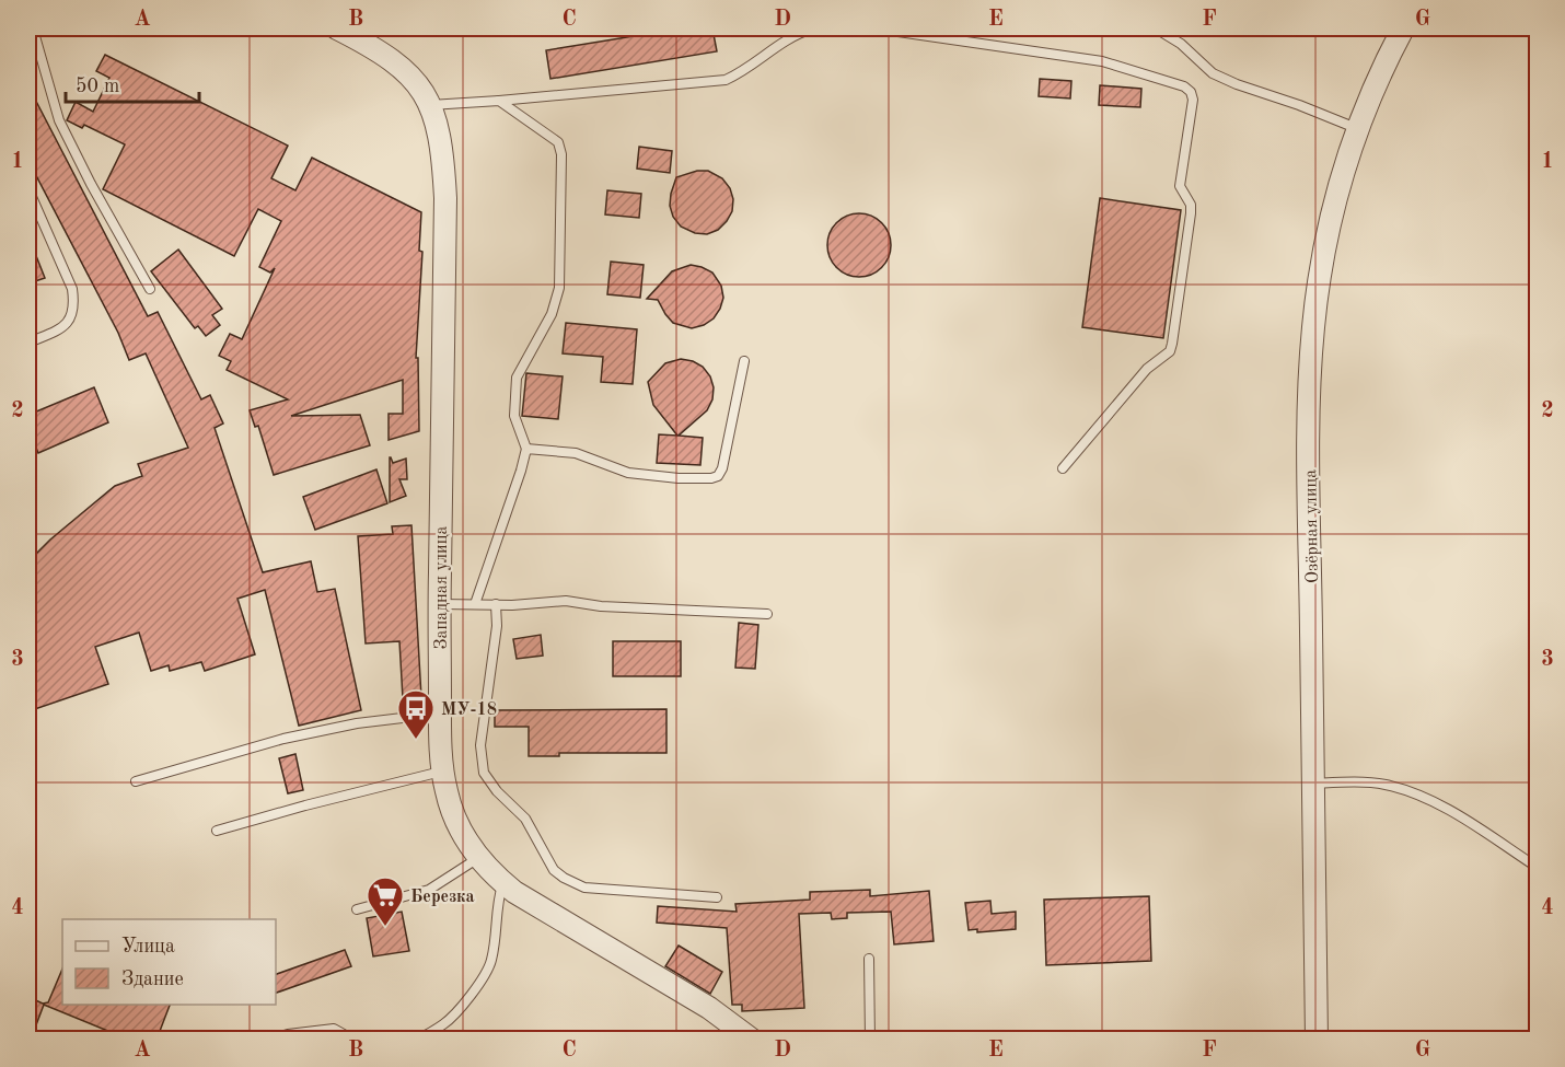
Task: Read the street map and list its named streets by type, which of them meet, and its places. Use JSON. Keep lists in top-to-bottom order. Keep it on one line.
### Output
{"streets":{"street":["Озёрная улица","Западная улица"]},"places":{"bus stop":["МУ-18"],"supermarket":["Березка"]},"legend":["Улица","Здание"],"scale_bar":"50 m","grid":{"columns":["A","B","C","D","E","F","G"],"rows":["1","2","3","4"]}}
